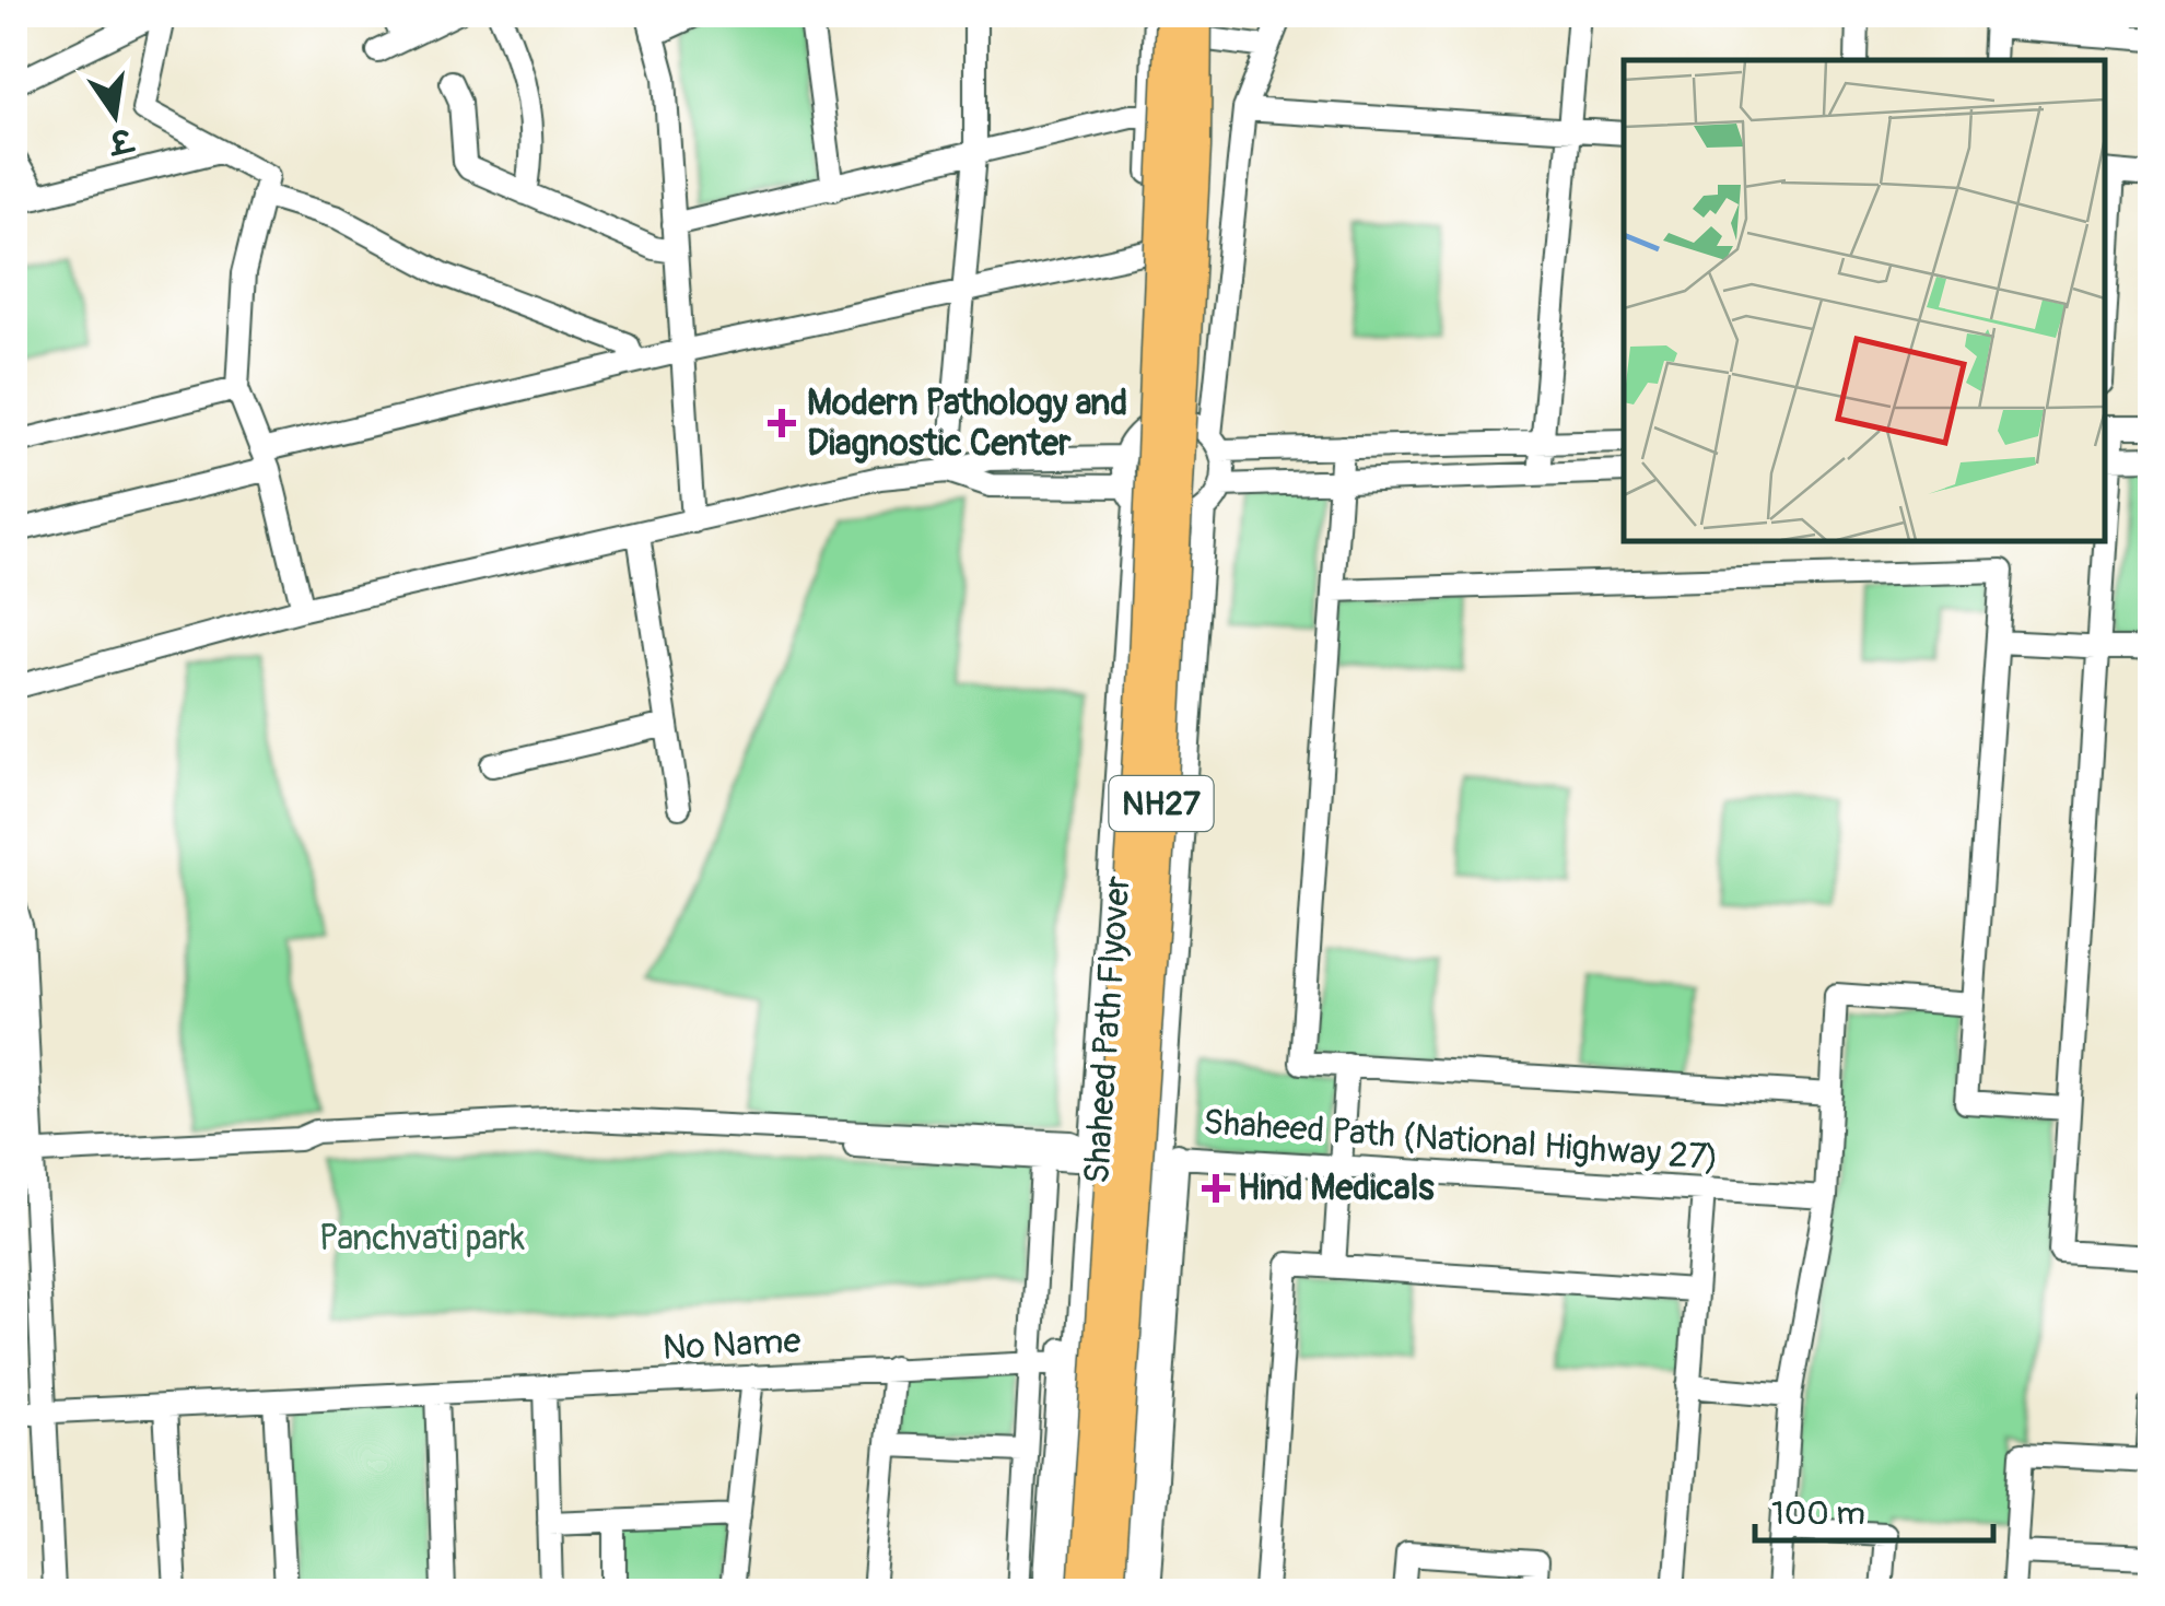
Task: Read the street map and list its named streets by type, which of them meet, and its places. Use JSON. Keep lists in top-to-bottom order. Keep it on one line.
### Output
{"streets":{"highway":["NH27","Shaheed Path Flyover"],"street":["Shaheed Path (National Highway 27)","No Name"]},"parks":["Panchvati park"],"places":{"health":["Modern Pathology and Diagnostic Center","Hind Medicals"]},"scale_bar":"100 m","north":"bottom"}
